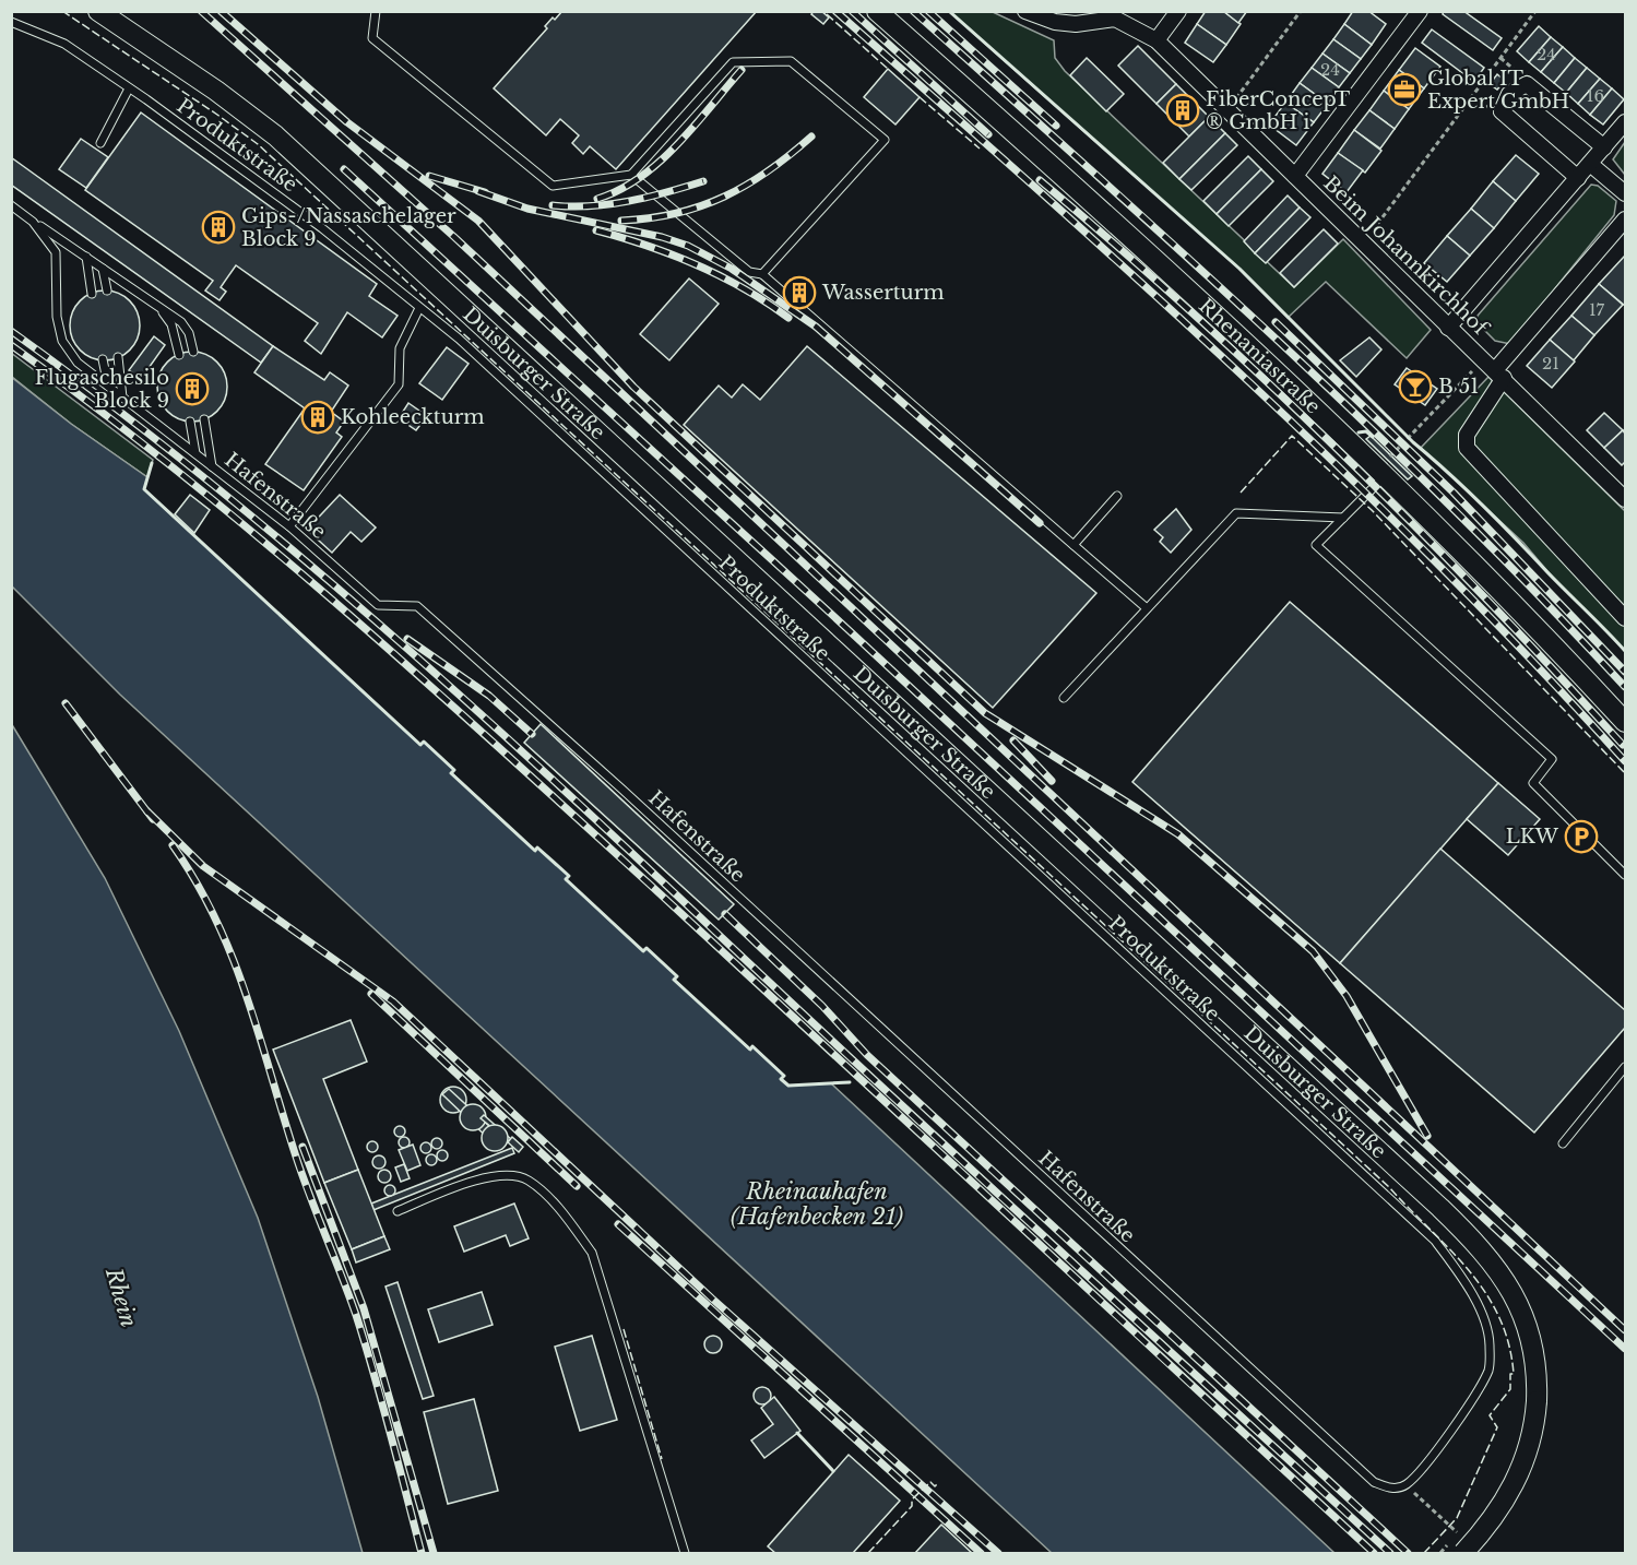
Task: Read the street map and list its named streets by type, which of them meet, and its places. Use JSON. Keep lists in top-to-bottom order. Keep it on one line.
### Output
{"streets":{"street":["Beim Johannkirchhof","Rhenaniastraße","Duisburger Straße"],"lane":["Produktstraße","Hafenstraße"]},"crossings":[["Produktstraße","Hafenstraße"]],"water":["Rheinauhafen (Hafenbecken 21)","Rhein"],"places":{"office":["Global IT Expert GmbH"],"building":["FiberConcepT ® GmbH i","Gips-/Nassaschelager Block 9","Wasserturm","Flugaschesilo Block 9","Kohleeckturm"],"bar":["B 51"],"parking":["LKW"]},"house_numbers":["24","24","16","17","21"]}
